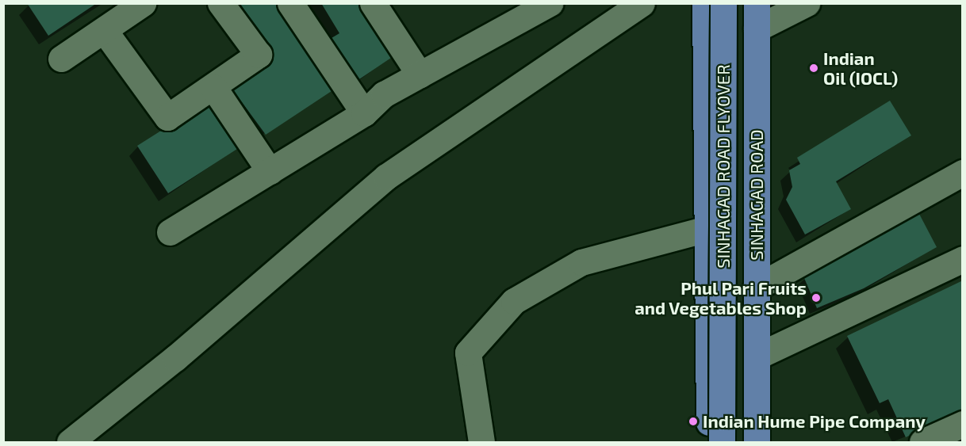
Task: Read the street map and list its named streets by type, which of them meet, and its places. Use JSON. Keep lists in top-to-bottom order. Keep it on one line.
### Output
{"streets":{"main road":["SINHAGAD ROAD FLYOVER","SINHAGAD ROAD"]},"places":["Indian Oil (IOCL)","Phul Pari Fruits and Vegetables Shop","Indian Hume Pipe Company"]}
